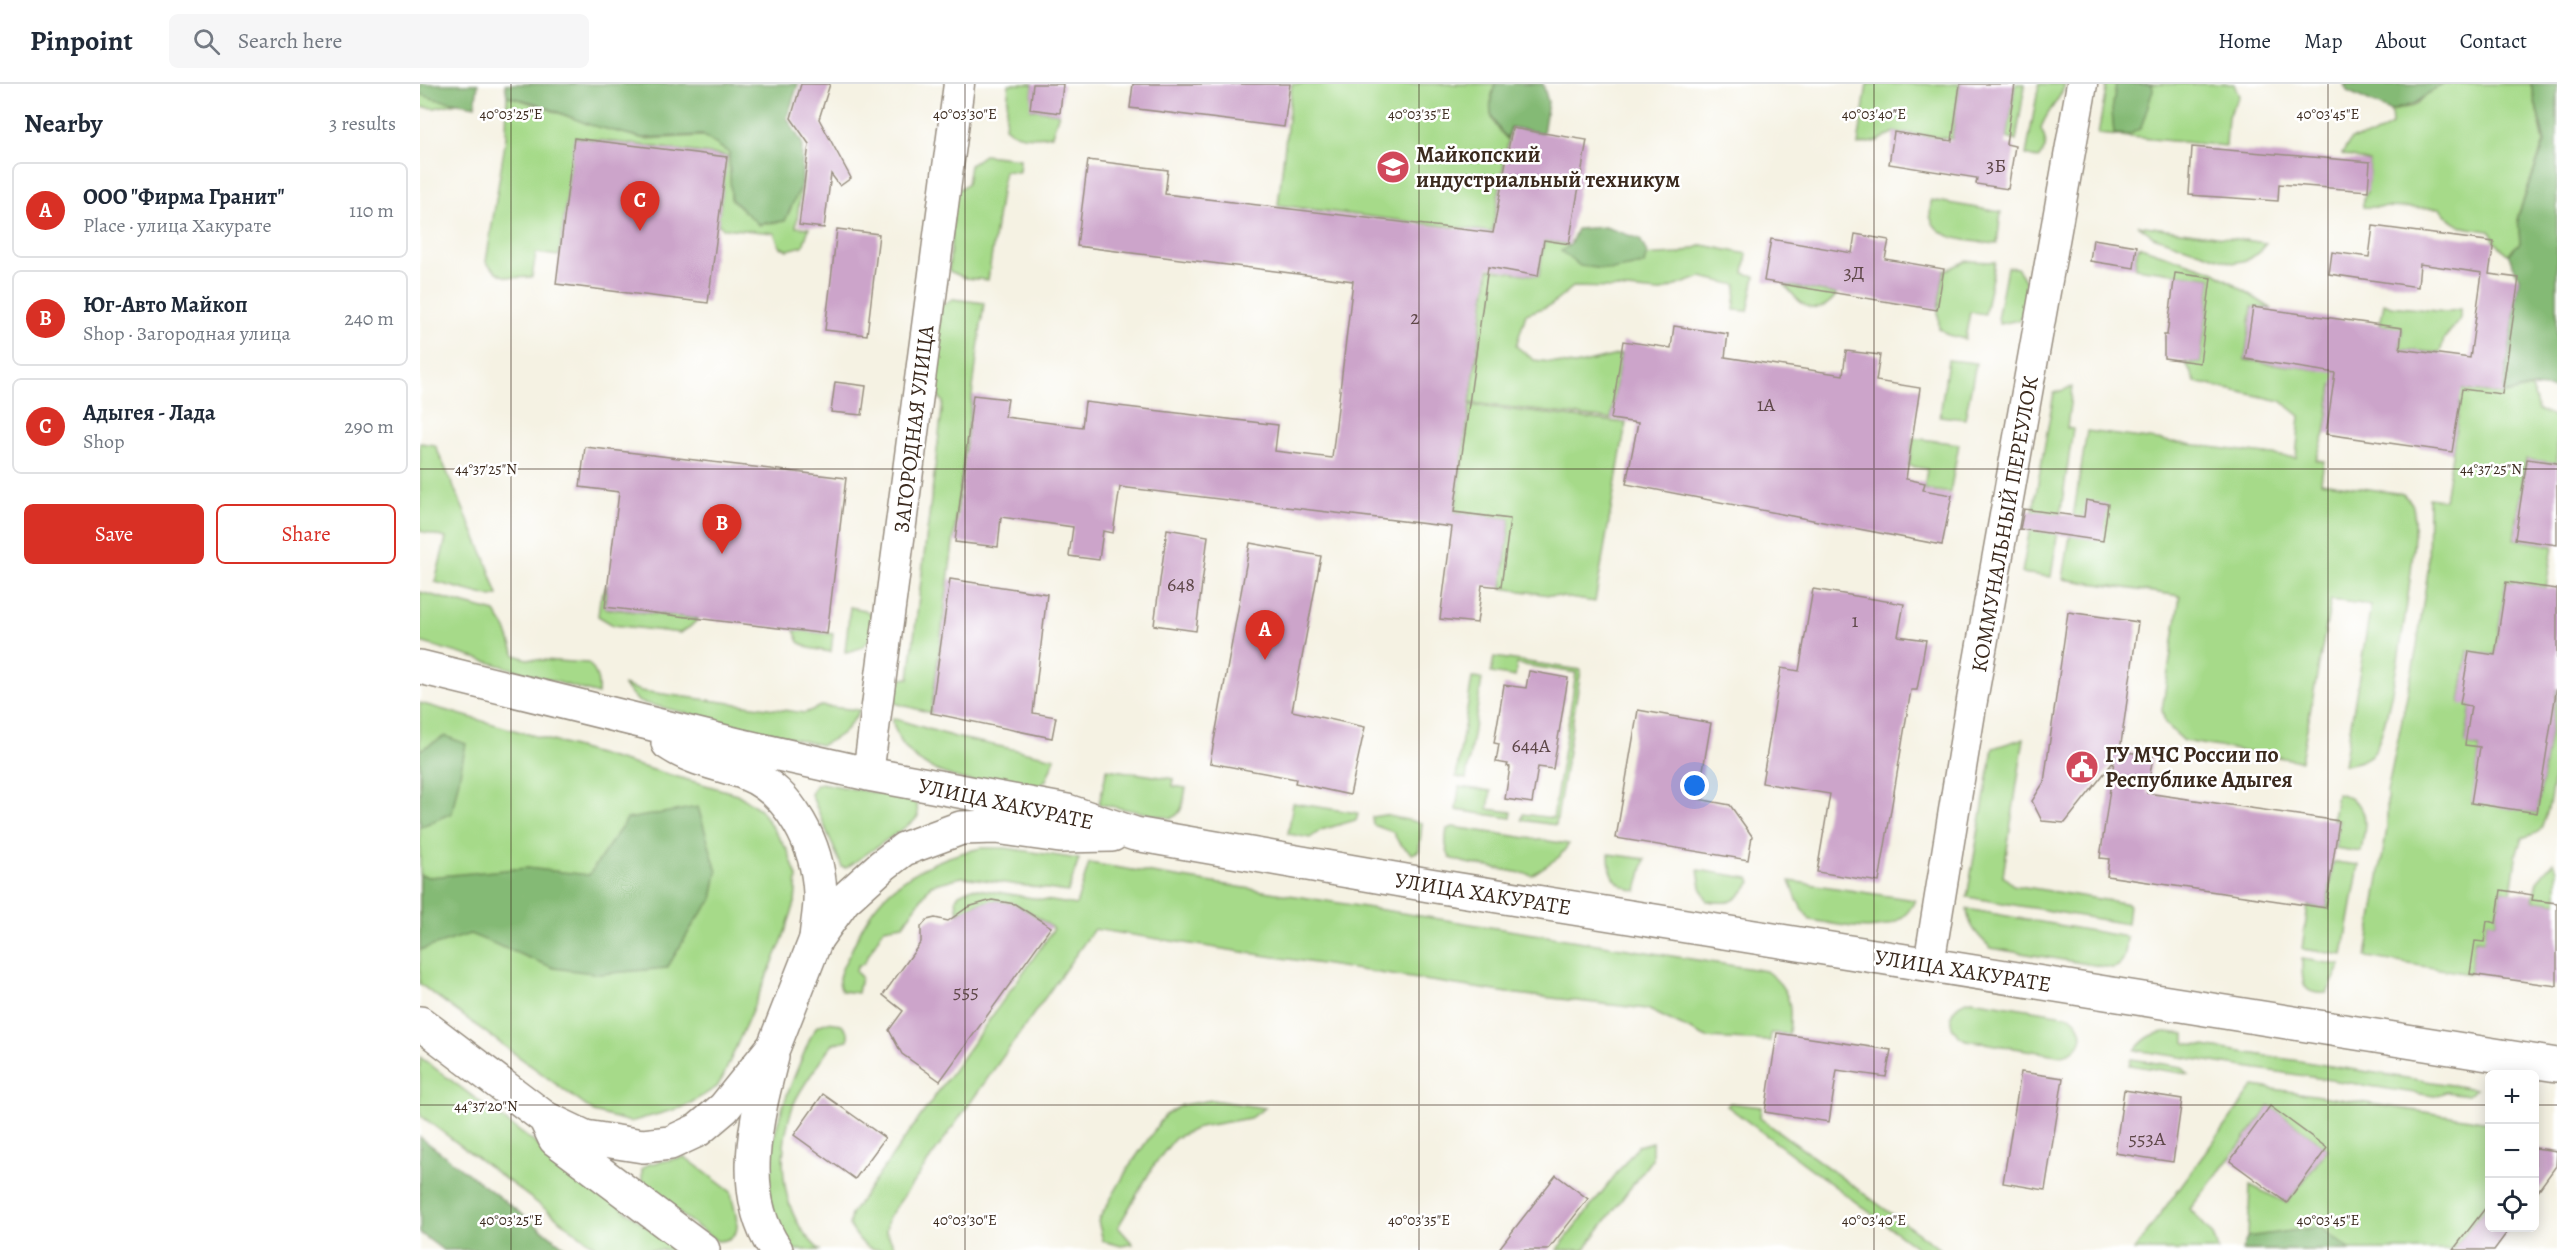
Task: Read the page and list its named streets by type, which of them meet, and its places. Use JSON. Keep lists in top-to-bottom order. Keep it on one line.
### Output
{"streets":{"main road":["УЛИЦА ХАКУРАТЕ"],"street":["ЗАГОРОДНАЯ УЛИЦА","КОММУНАЛЬНЫЙ ПЕРЕУЛОК"]},"crossings":[["ЗАГОРОДНАЯ УЛИЦА","УЛИЦА ХАКУРАТЕ"],["КОММУНАЛЬНЫЙ ПЕРЕУЛОК","УЛИЦА ХАКУРАТЕ"]],"places":{"school or university":["Майкопский индустриальный техникум"],"public building":["ГУ МЧС России по Республике Адыгея"]},"house_numbers":["3Б","3Д","2","1А","648","1","644А","555","553А"],"page":{"header":"Pinpoint","search":"Search here","nav":["Home","Map","About","Contact"],"heading":["Nearby","3 results"],"list":[{"mark":"A","name":"ООО \"Фирма Гранит\"","note":"Place · улица Хакурате","value":"110 m"},{"mark":"B","name":"Юг-Авто Майкоп","note":"Shop · Загородная улица","value":"240 m"},{"mark":"C","name":"Адыгея - Лада","note":"Shop","value":"290 m"}],"pins":["C","B","A"],"buttons":["Save","Share"],"map_buttons":["+","−"]},"coordinates":["40°03'25\"E","40°03'30\"E","40°03'35\"E","40°03'40\"E","40°03'45\"E","44°37'25\"N","44°37'20\"N"]}
